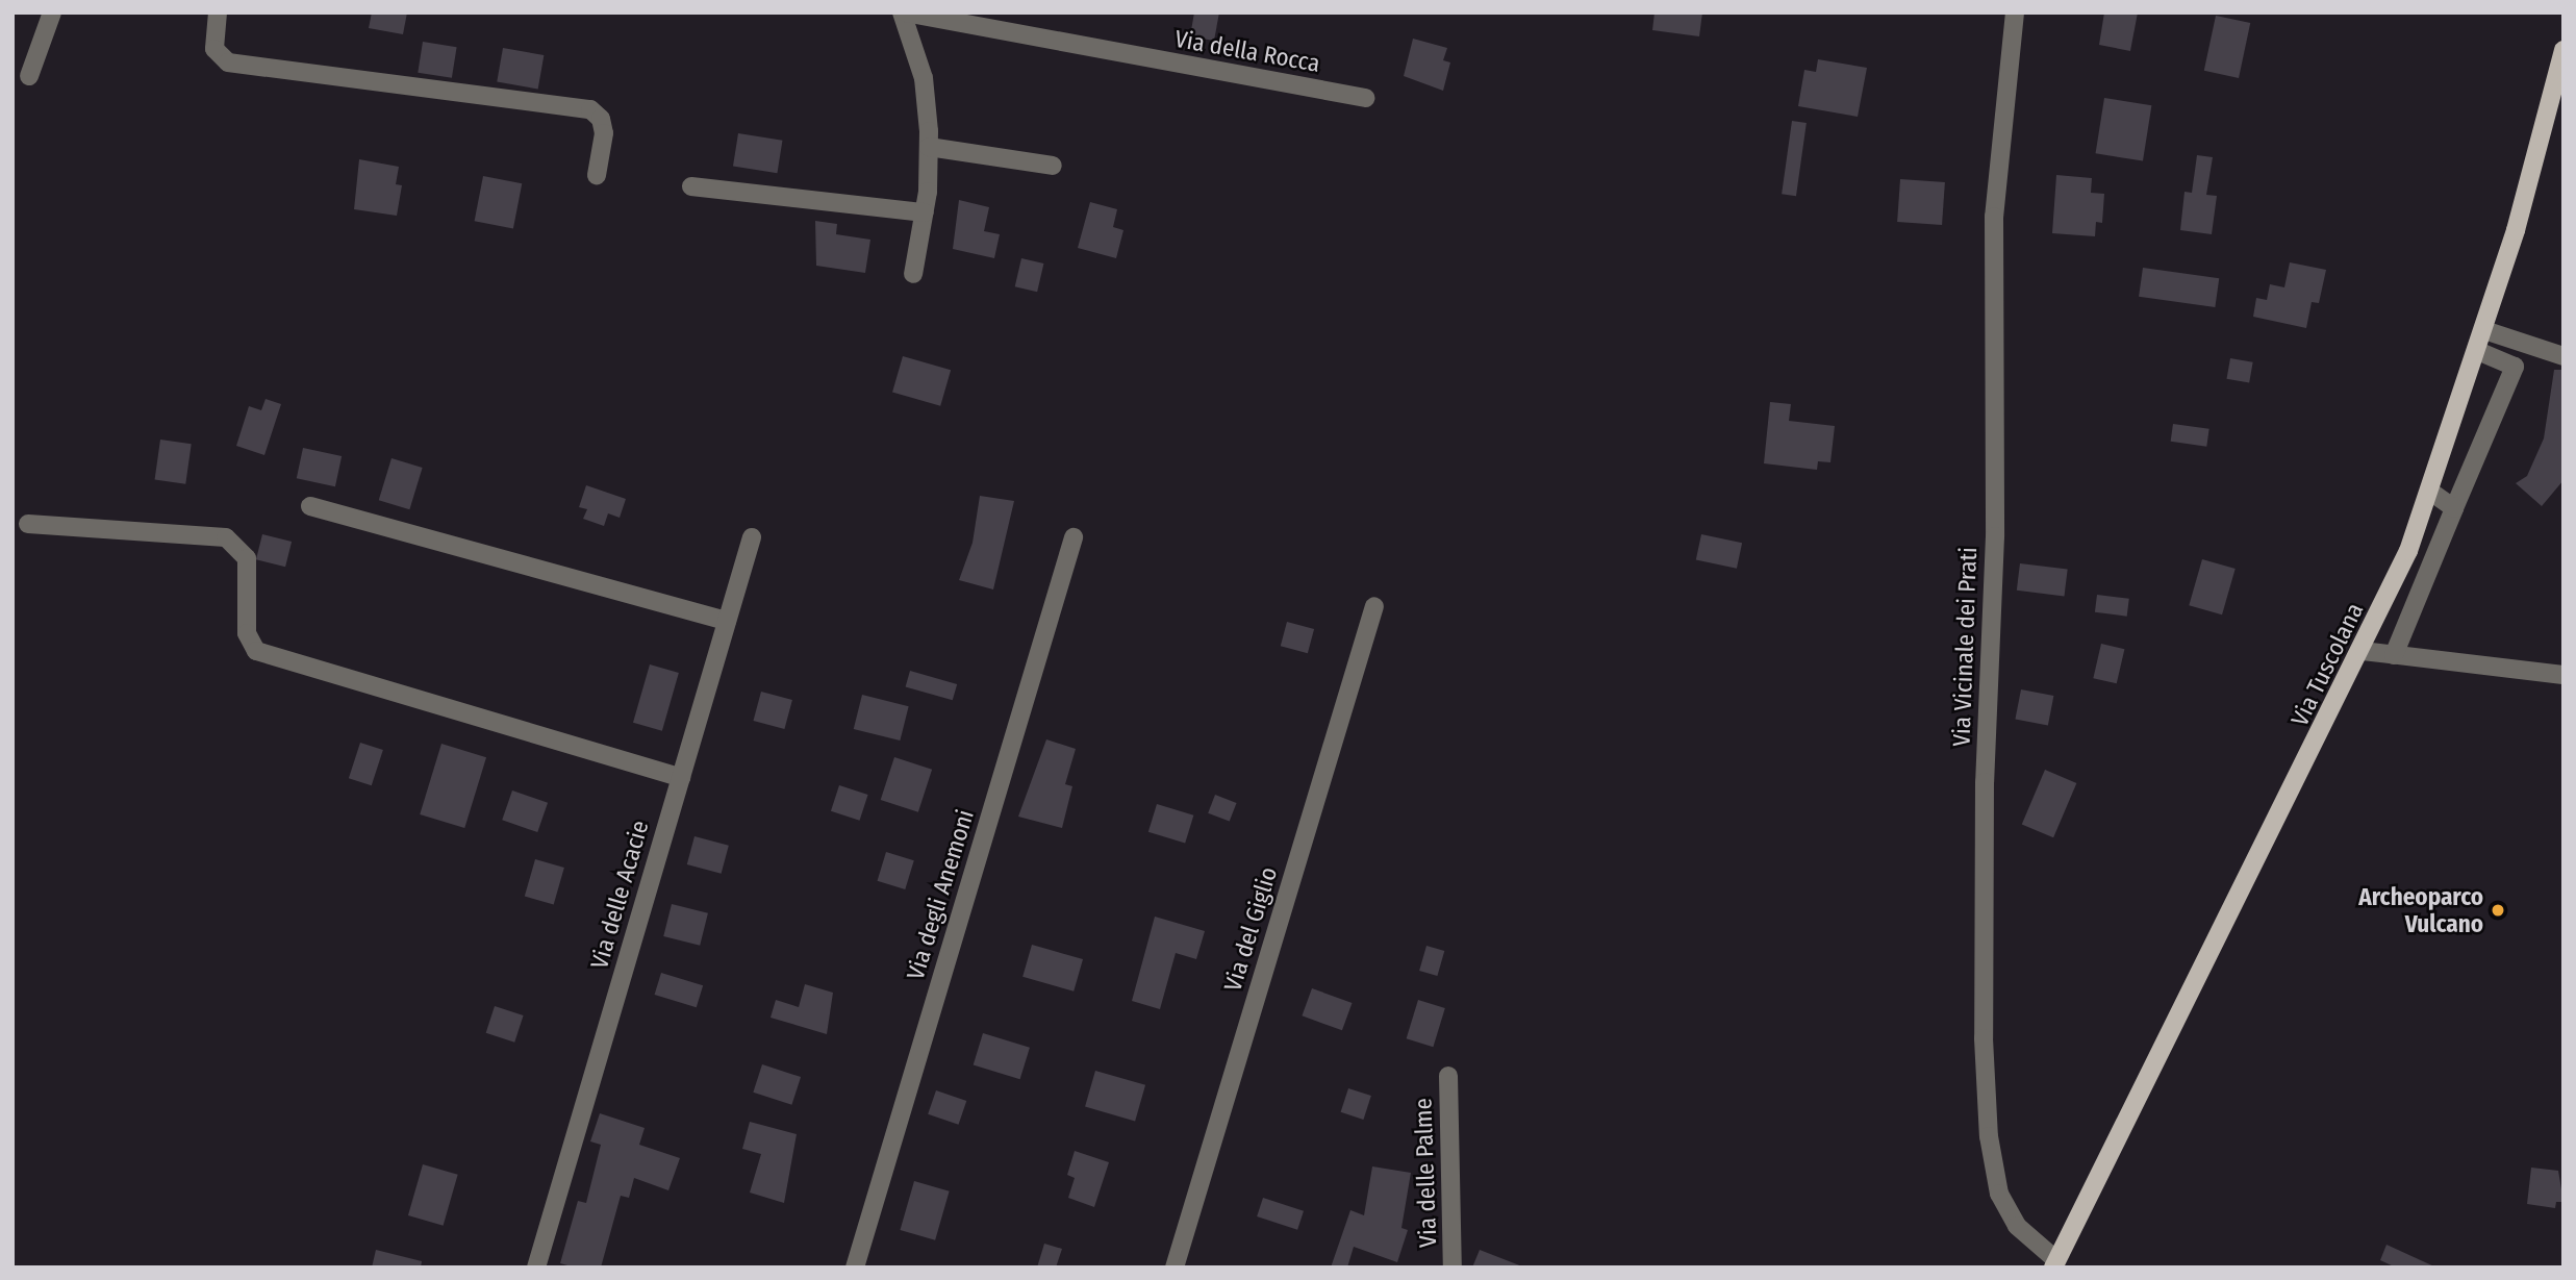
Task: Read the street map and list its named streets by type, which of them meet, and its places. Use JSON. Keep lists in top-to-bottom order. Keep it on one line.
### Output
{"streets":{"main road":["Via Tuscolana"],"street":["Via della Rocca","Via Vicinale dei Prati","Via delle Acacie","Via degli Anemoni","Via del Giglio","Via delle Palme"]},"crossings":[["Via Vicinale dei Prati","Via Tuscolana"]],"places":["Archeoparco Vulcano"]}
